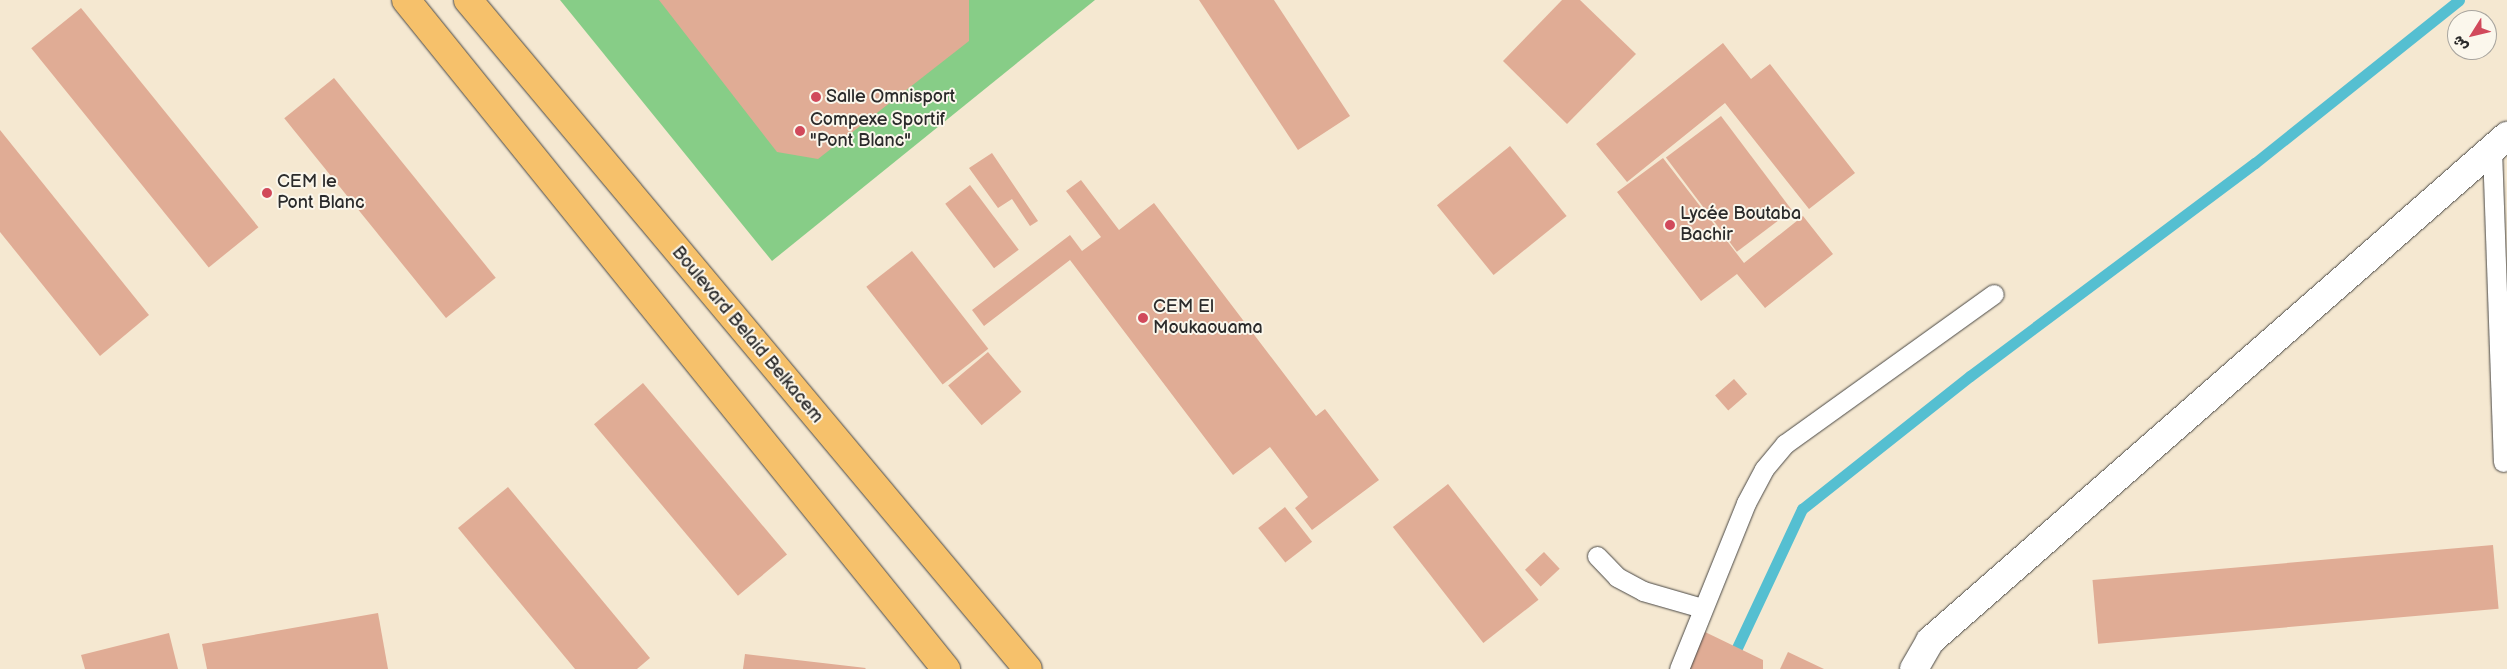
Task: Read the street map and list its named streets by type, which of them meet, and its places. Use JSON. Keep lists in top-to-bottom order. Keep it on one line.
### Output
{"streets":{"main road":["Boulevard Belaid Belkacem"]},"places":["Salle Omnisport","Compexe Sportif \"Pont Blanc\"","CEM le Pont Blanc","Lycée Boutaba Bachir","CEM El Moukaouama"],"north":"bottom left"}
